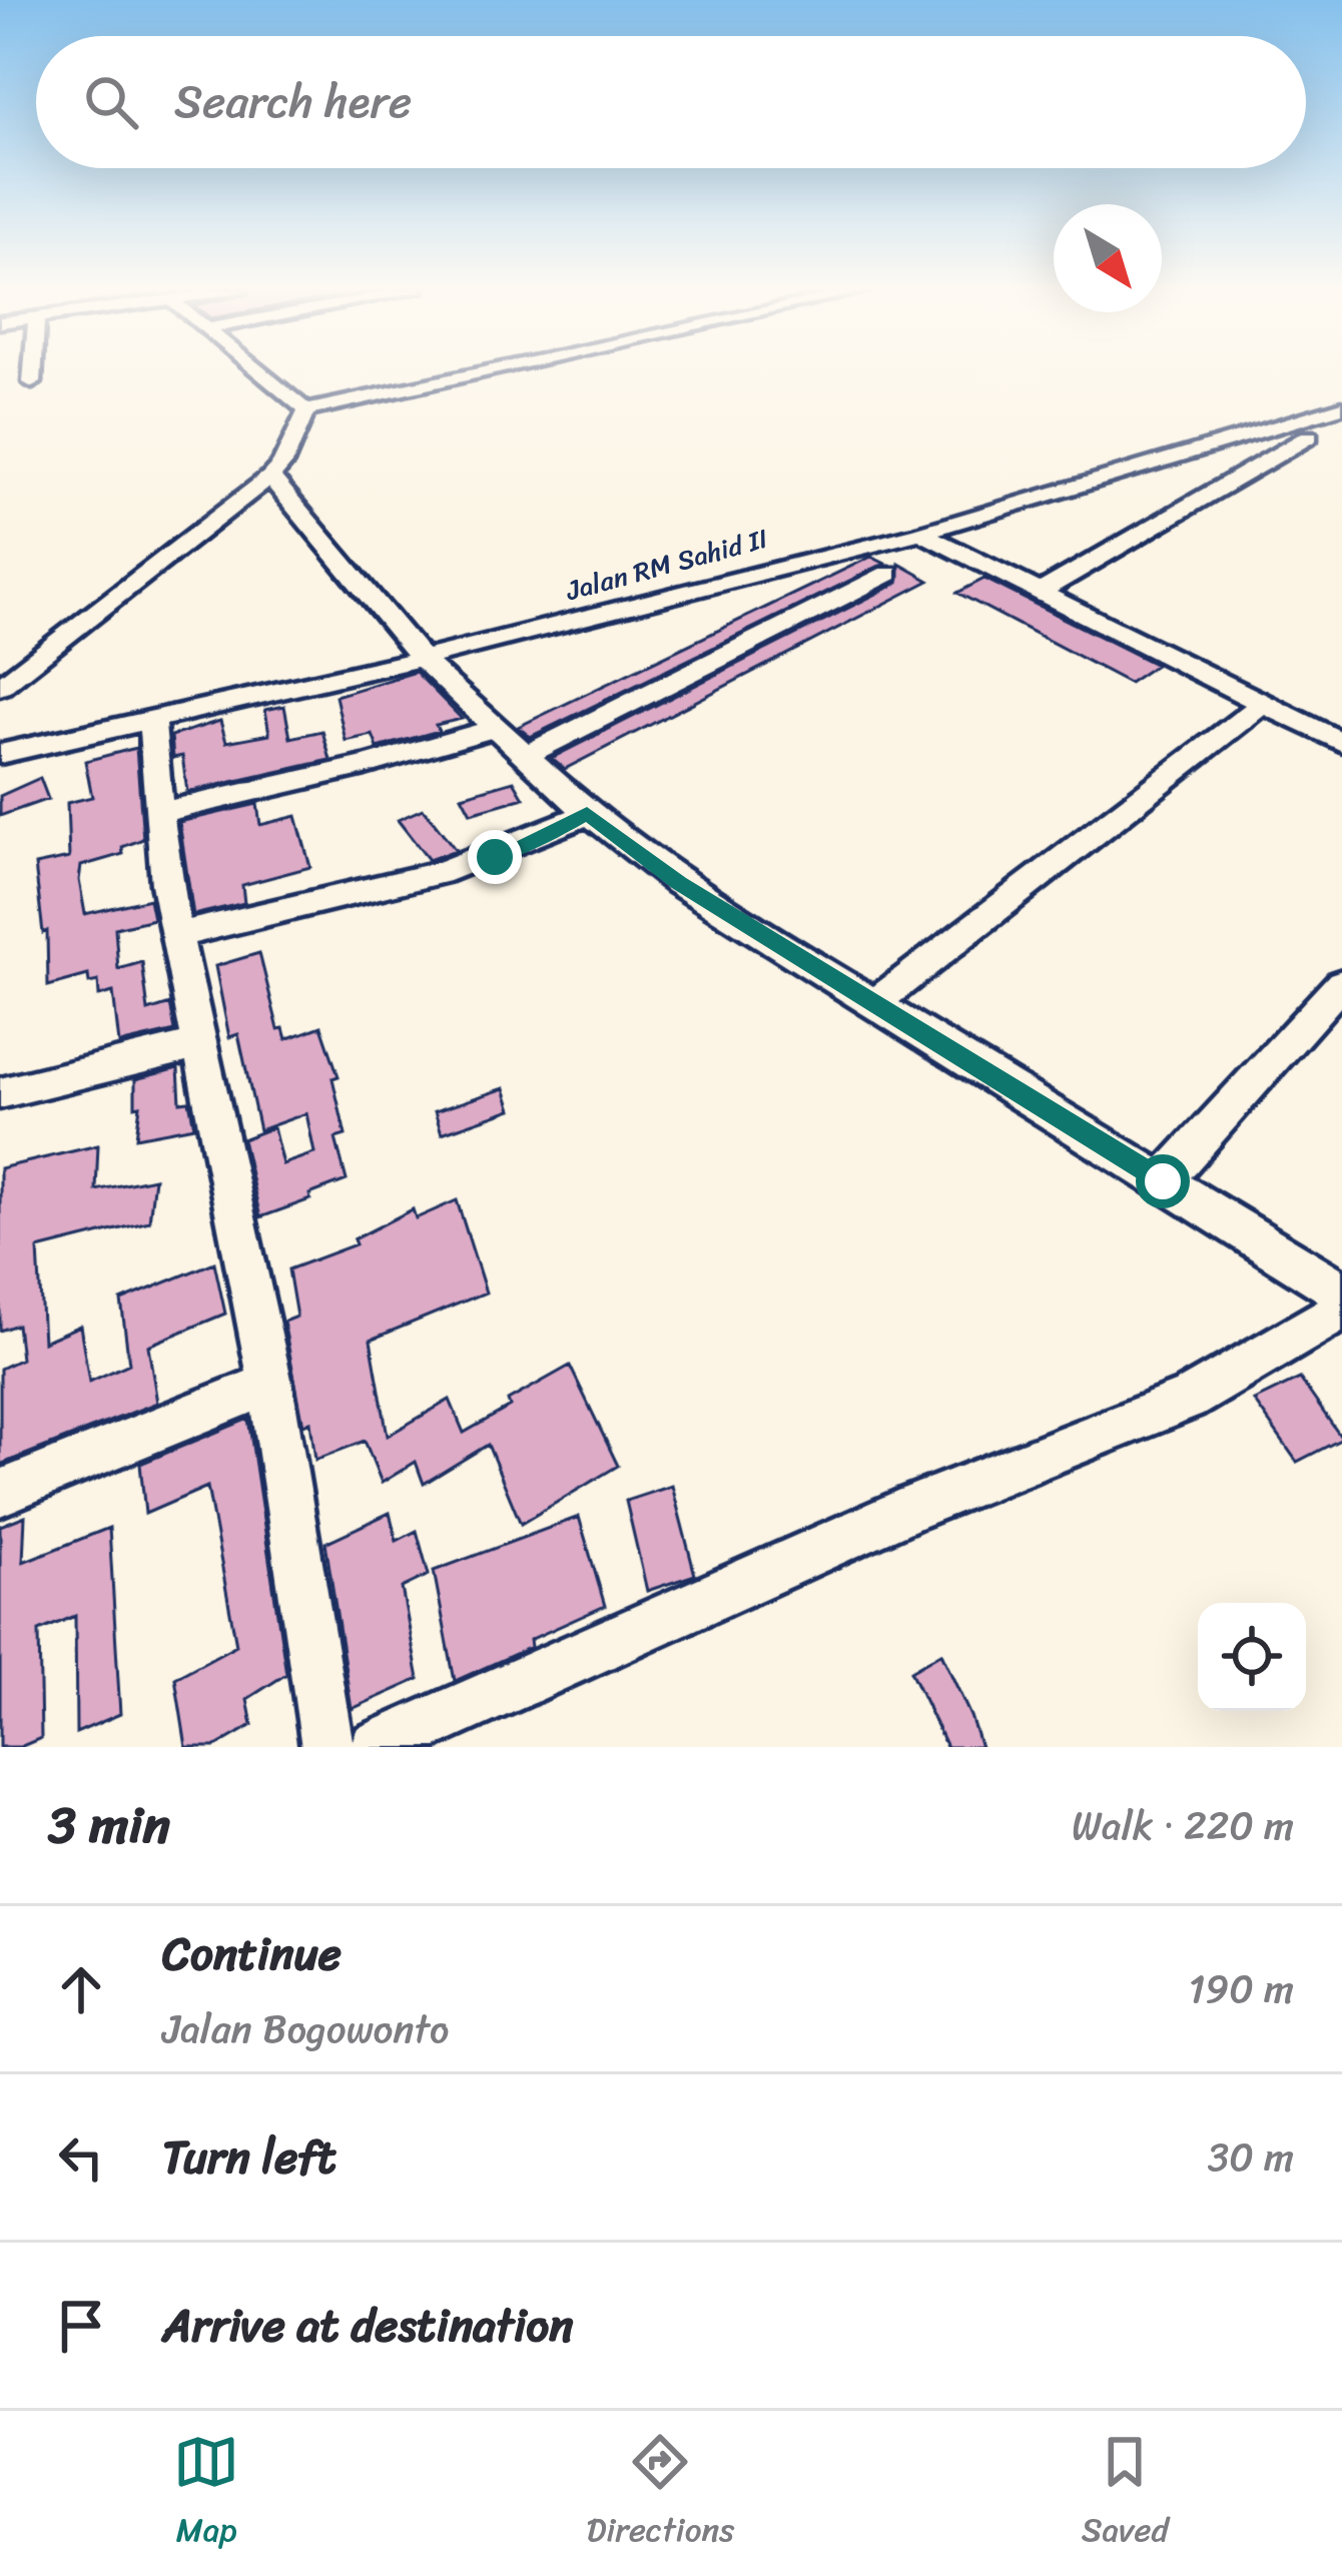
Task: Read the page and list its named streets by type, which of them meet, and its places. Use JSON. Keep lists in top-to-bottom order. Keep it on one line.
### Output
{"streets":{"street":["Jalan RM Sahid II"]},"north":"bottom right","page":{"search":"Search here","heading":["3 min","Walk · 220 m"],"list":[["Continue","Jalan Bogowonto","190 m"],["Turn left","30 m"],"Arrive at destination"],"nav":["Map","Directions","Saved"]}}
